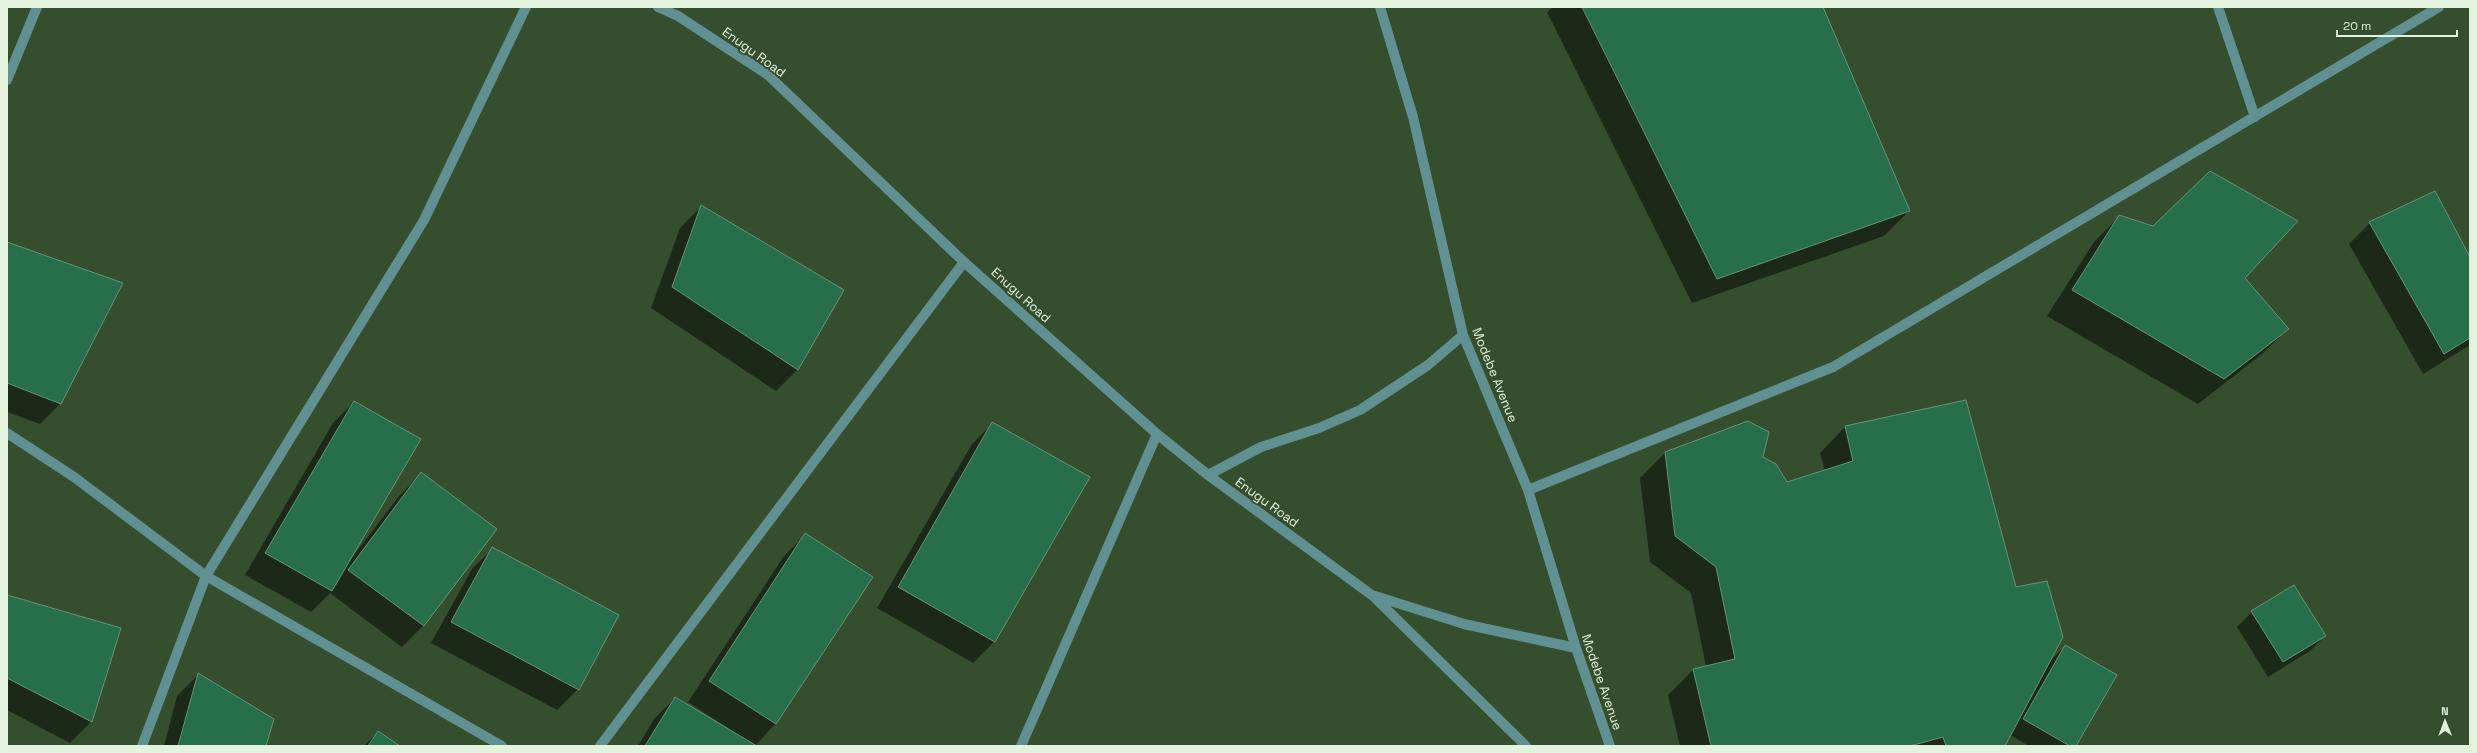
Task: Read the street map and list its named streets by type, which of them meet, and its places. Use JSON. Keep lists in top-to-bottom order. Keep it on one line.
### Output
{"streets":{"street":["Enugu Road","Modebe Avenue"]},"scale_bar":"20 m","north":"top"}
